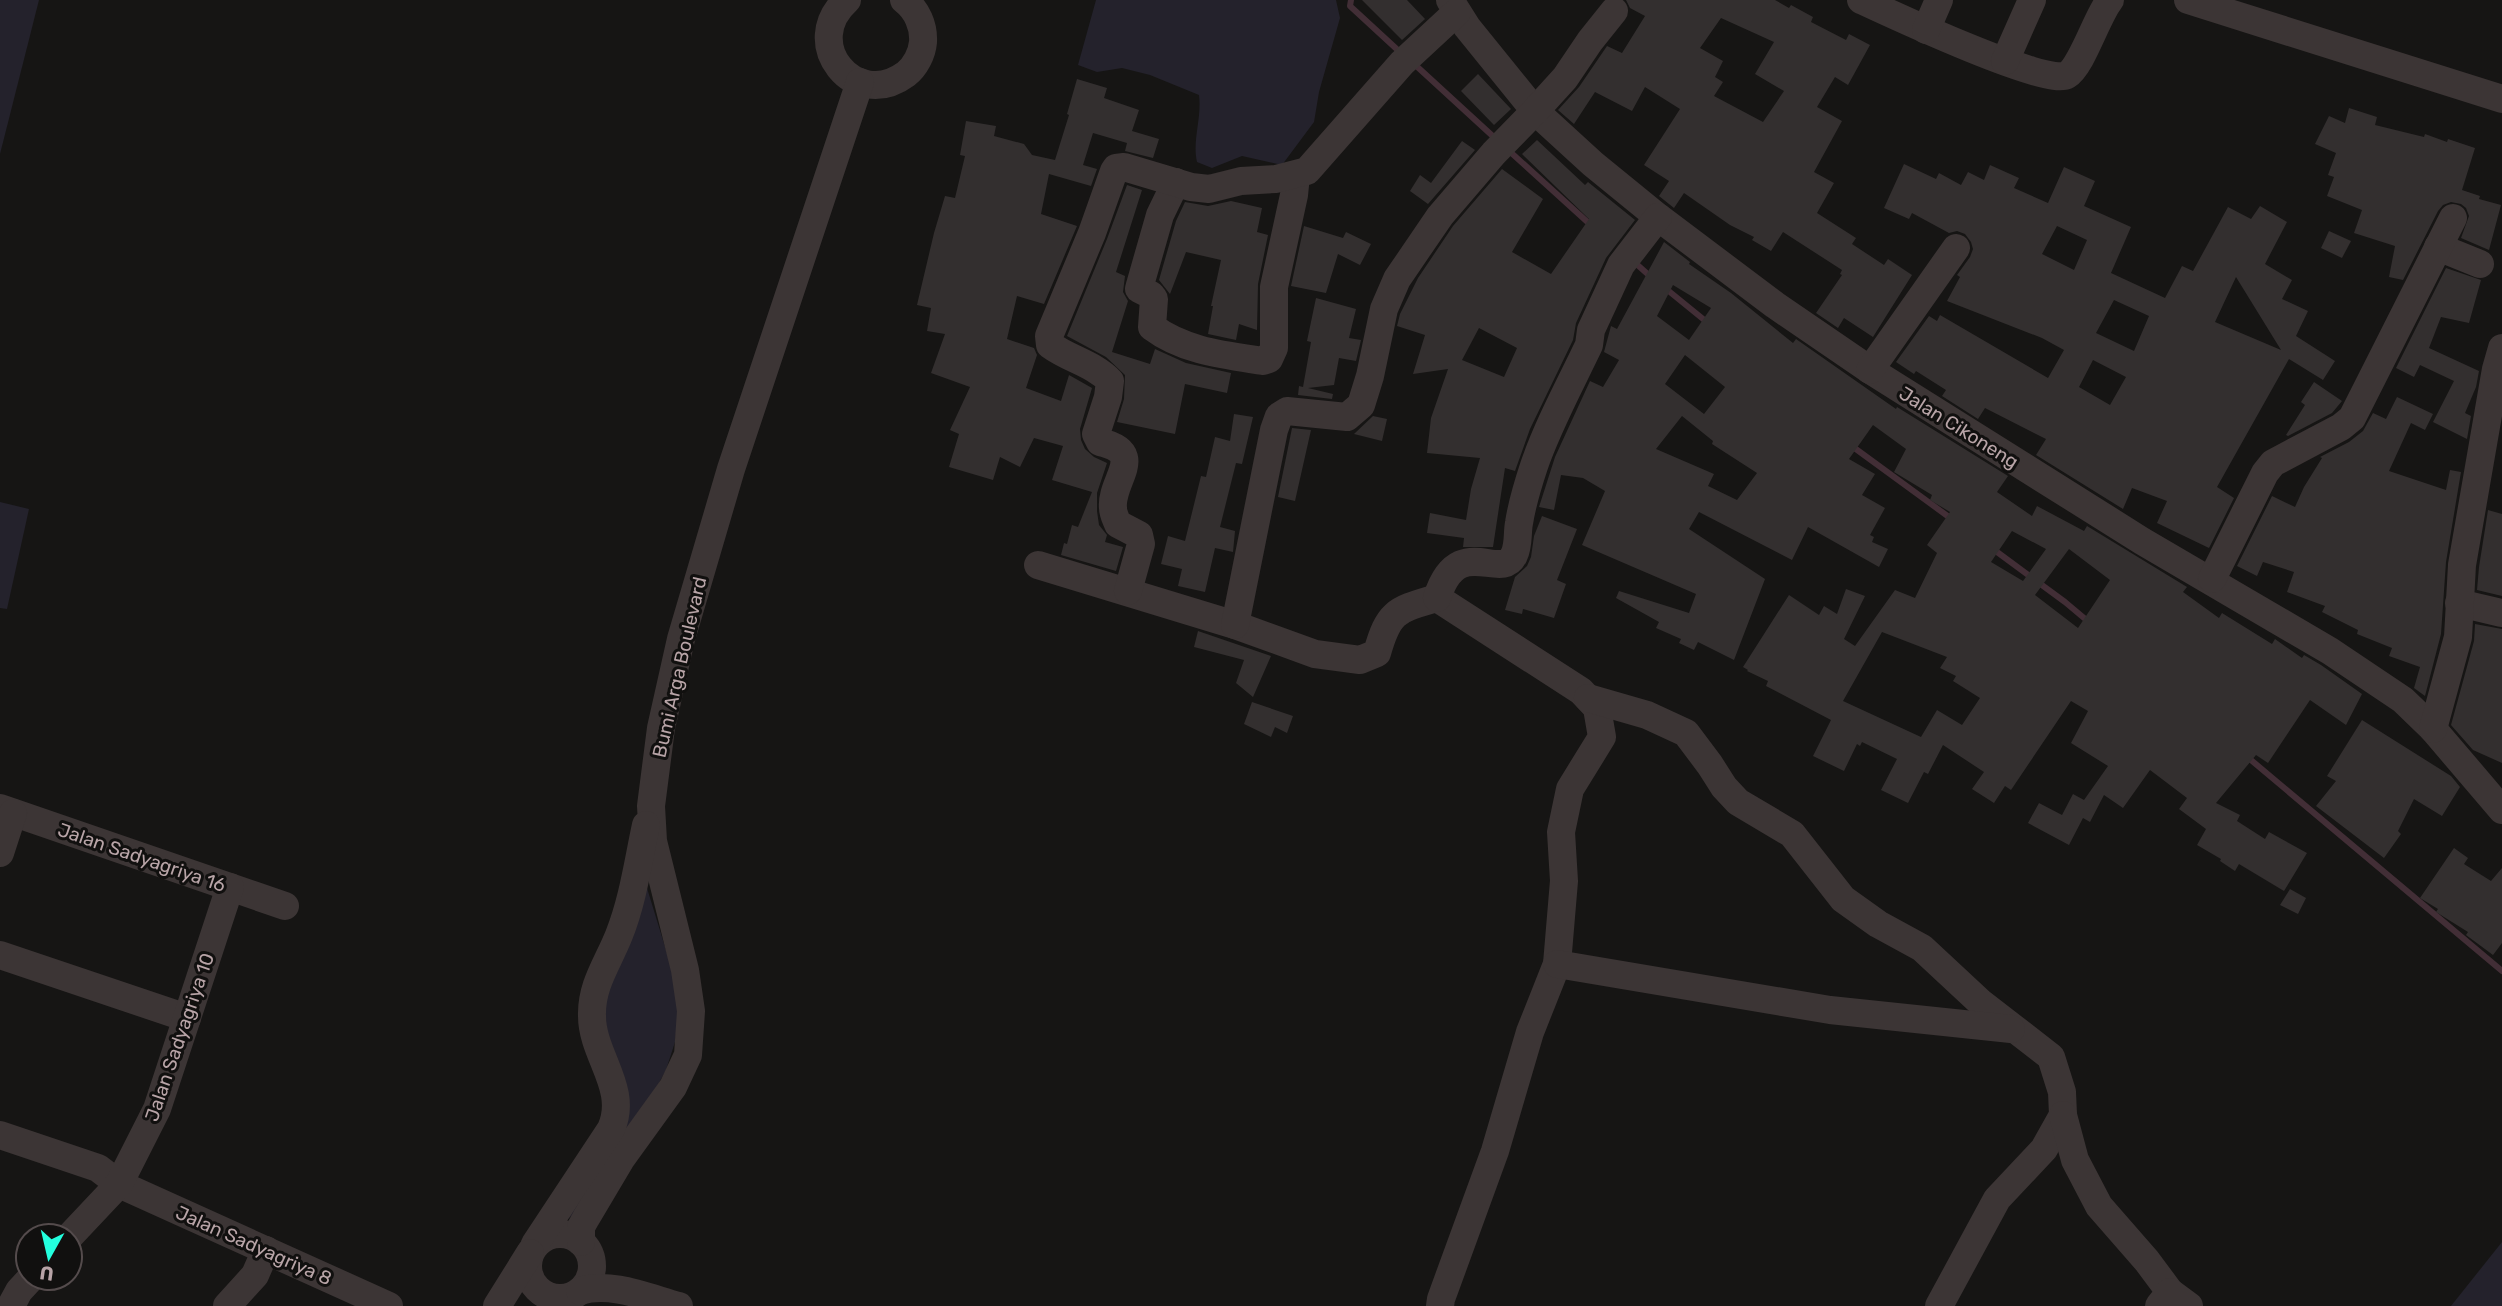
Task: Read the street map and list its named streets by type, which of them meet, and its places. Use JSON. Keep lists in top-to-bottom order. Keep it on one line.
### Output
{"streets":{"street":["Jalan Cikoneng","Bumi Arga Boulevard","Jalan Sadyagriya 16","Jalan Sadyagriya 10","Jalan Sadyagriya 8"]},"crossings":[["Jalan Sadyagriya 16","Jalan Sadyagriya 10"],["Jalan Sadyagriya 10","Jalan Sadyagriya 8"]],"north":"bottom"}
